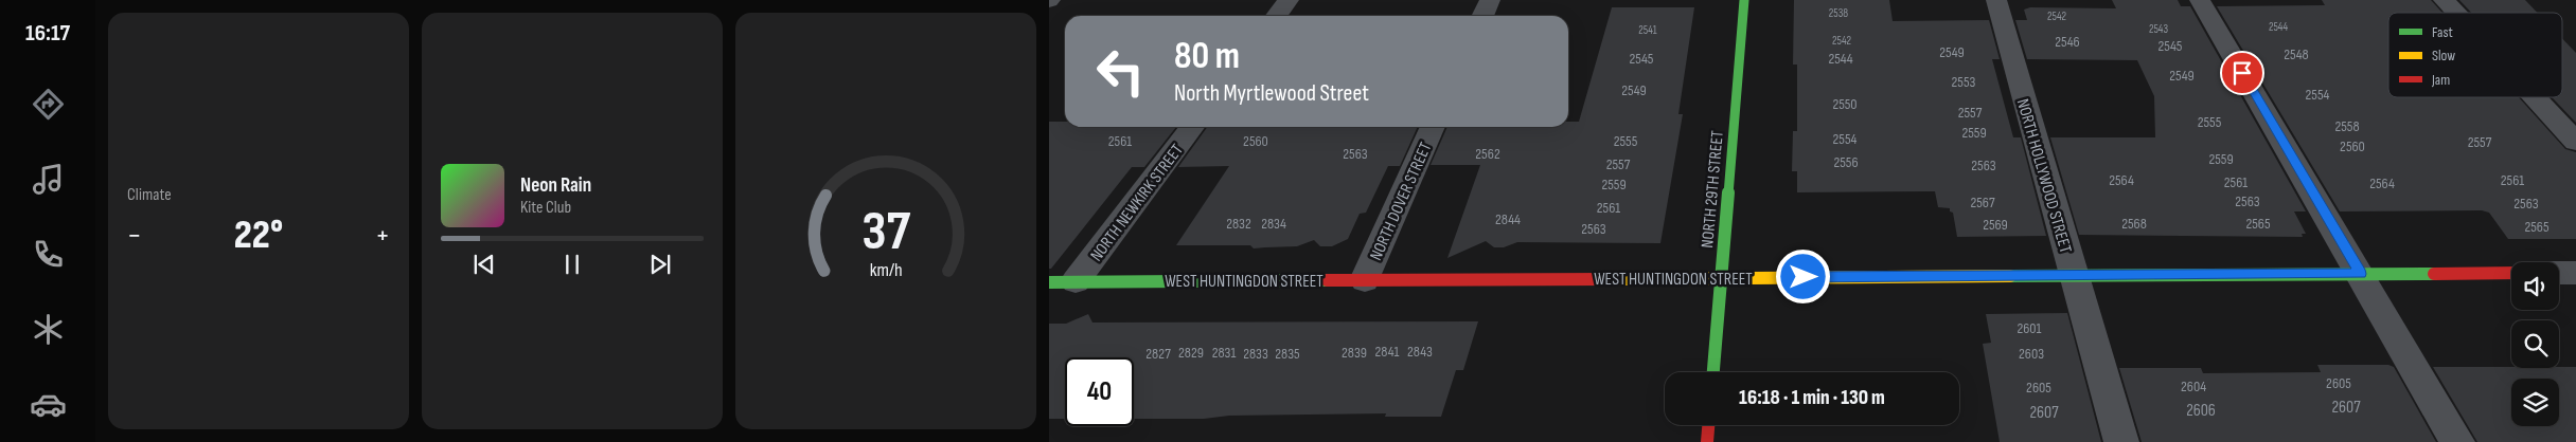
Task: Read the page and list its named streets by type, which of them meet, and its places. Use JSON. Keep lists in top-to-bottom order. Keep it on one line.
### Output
{"streets":{"street":["NORTH HOLLYWOOD STREET","NORTH 29TH STREET","NORTH DOVER STREET","NORTH NEWKIRK STREET","WEST HUNTINGDON STREET"]},"crossings":[["NORTH HOLLYWOOD STREET","WEST HUNTINGDON STREET"],["NORTH 29TH STREET","WEST HUNTINGDON STREET"],["NORTH DOVER STREET","WEST HUNTINGDON STREET"],["NORTH NEWKIRK STREET","WEST HUNTINGDON STREET"]],"house_numbers":["2538","2542","2544","2543","2541","2542","2546","2545","2549","2548","2545","2544","2549","2553","2549","2554","2550","2557","2555","2558","2559","2554","2561","2560","2555","2557","2560","2563","2562","2559","2556","2557","2563","2564","2561","2561","2564","2559","2563","2567","2563","2561","2844","2832","2834","2568","2565","2569","2565","2563","2601","2841","2843","2829","2831","2839","2827","2833","2835","2603","2605","2604","2605","2607","2606","2607"],"legend":["Fast","Slow","Jam"],"page":{"tabs":"16:17","tile":"Climate","turn":["80 m","North Myrtlewood Street"],"song":["Neon Rain","Kite Club"],"heat":["−","22°","+"],"limit":"40","trip":"16:18 · 1 min · 130 m","gauge":["37","km/h"]}}
